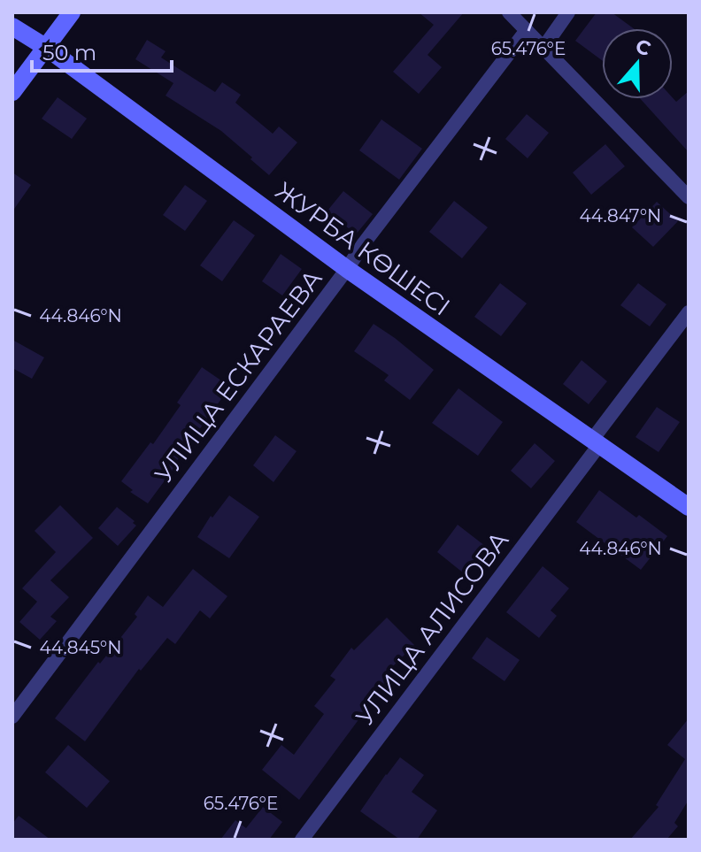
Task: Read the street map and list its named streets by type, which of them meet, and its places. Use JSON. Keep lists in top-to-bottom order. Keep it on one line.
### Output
{"streets":{"street":["ЖУРБА КӨШЕСІ","УЛИЦА ЕСКАРАЕВА","УЛИЦА АЛИСОВА"]},"crossings":[["ЖУРБА КӨШЕСІ","УЛИЦА ЕСКАРАЕВА"],["ЖУРБА КӨШЕСІ","УЛИЦА АЛИСОВА"]],"scale_bar":"50 m","north":"top","coordinates":["65.476°E","44.847°N","44.846°N","44.845°N"]}
